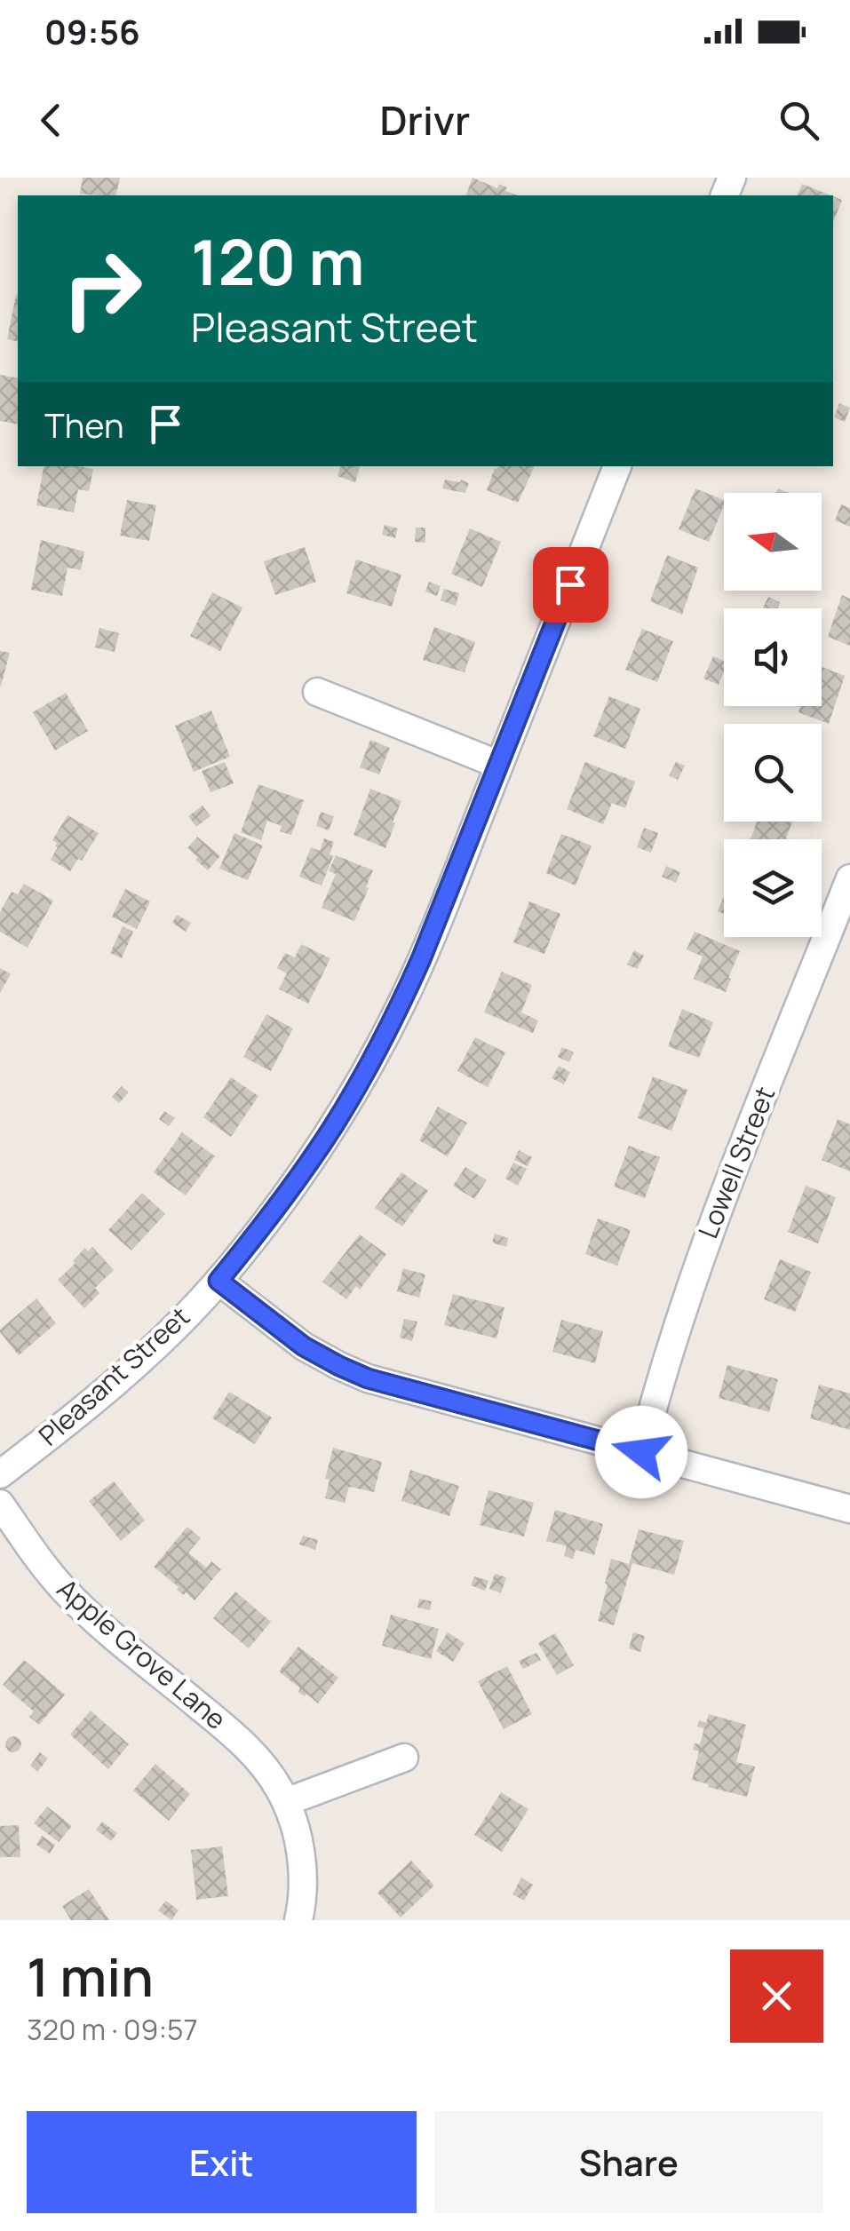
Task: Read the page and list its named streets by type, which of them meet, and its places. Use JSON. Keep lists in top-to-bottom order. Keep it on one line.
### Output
{"streets":{"street":["Lowell Street","Pleasant Street","Apple Grove Lane"]},"north":"left","page":{"status":"09:56","header":"Drivr","turn":["120 m","Pleasant Street"],"then":"Then","heading":["1 min","320 m · 09:57"],"buttons":["Exit","Share"]}}
